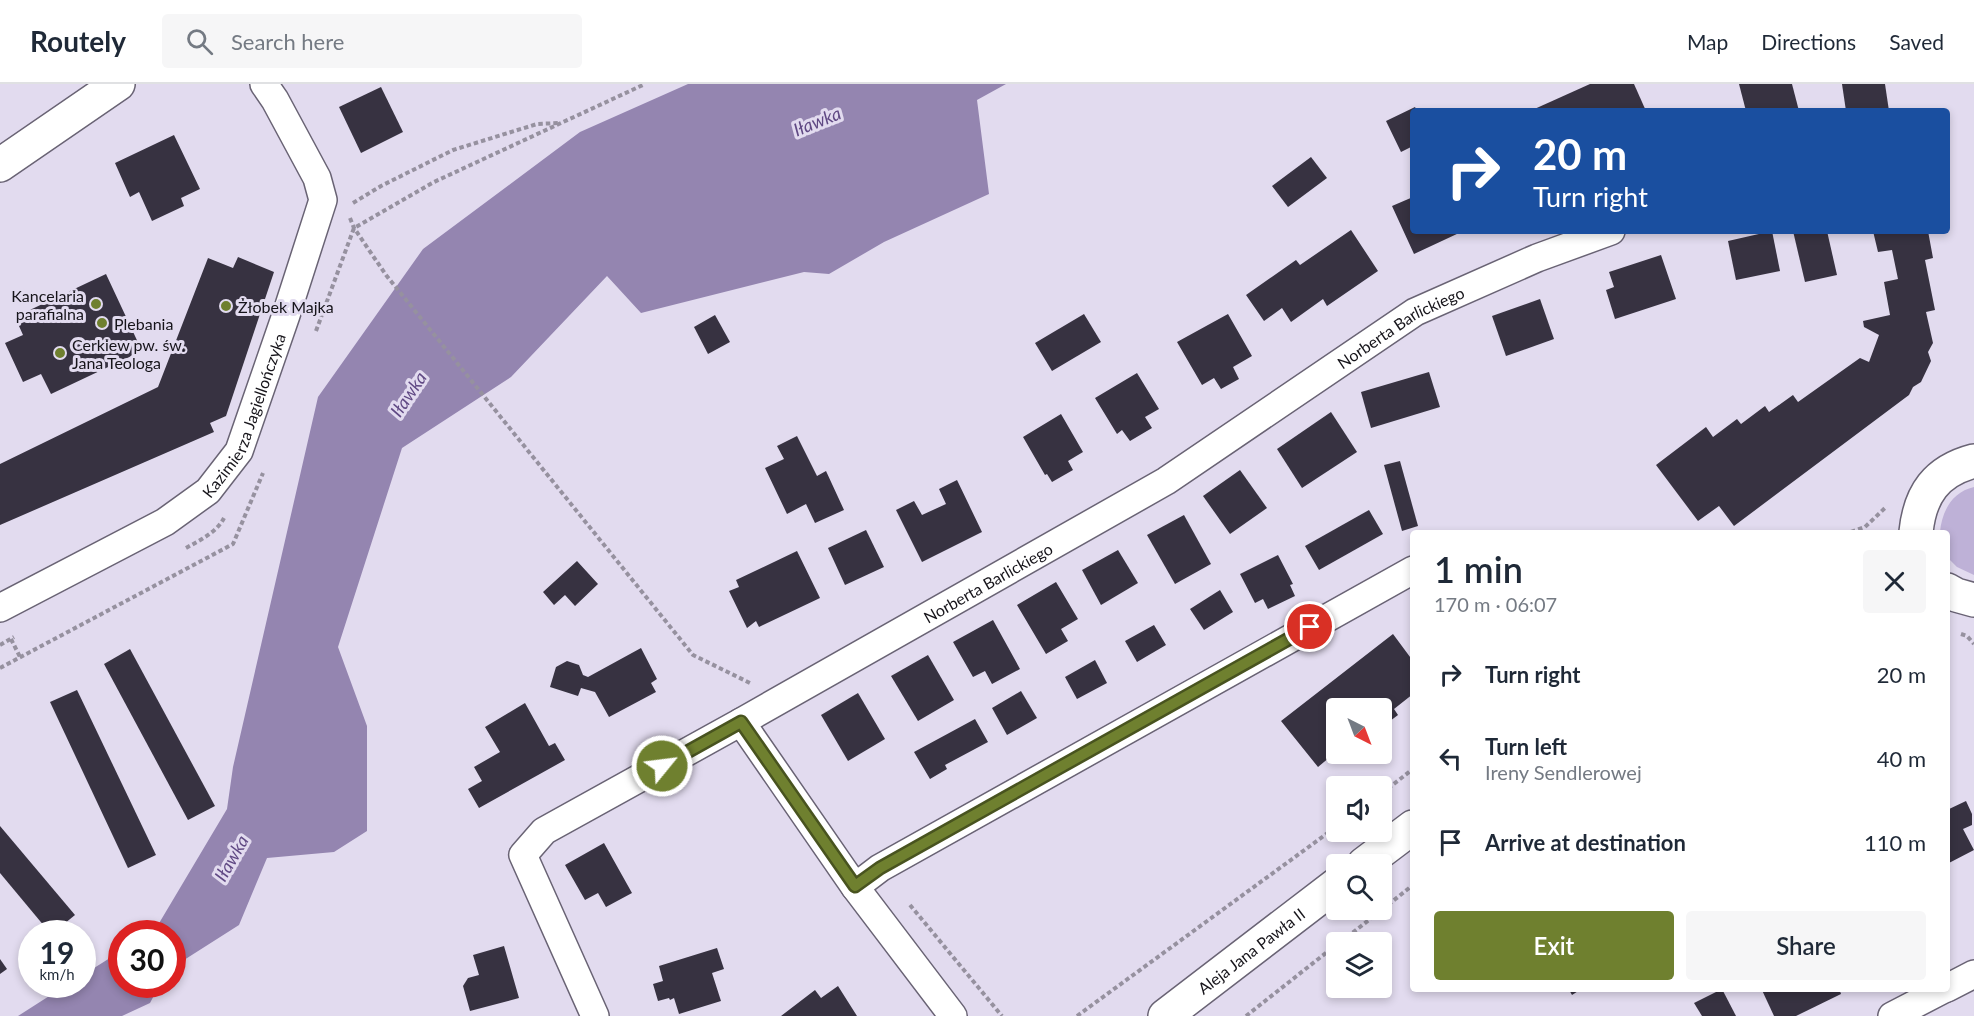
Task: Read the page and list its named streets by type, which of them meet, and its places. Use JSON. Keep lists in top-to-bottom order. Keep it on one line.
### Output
{"streets":{"main road":["Aleja Jana Pawła II"],"street":["Norberta Barlickiego","Kazimierza Jagiellończyka"]},"water":["Iławka"],"places":["Kancelaria parafialna","Żłobek Majka","Plebania","Cerkiew pw. św. Jana Teologa"],"north":"bottom right","page":{"header":"Routely","search":"Search here","nav":["Map","Directions","Saved"],"turn":["20 m","Turn right"],"heading":["1 min","170 m · 06:07"],"list":[{"name":"Turn right","value":"20 m"},{"name":"Turn left","note":"Ireny Sendlerowej","value":"40 m"},{"name":"Arrive at destination","value":"110 m"}],"buttons":["Exit","Share"],"speed":"19 km/h","limit":"30"}}
